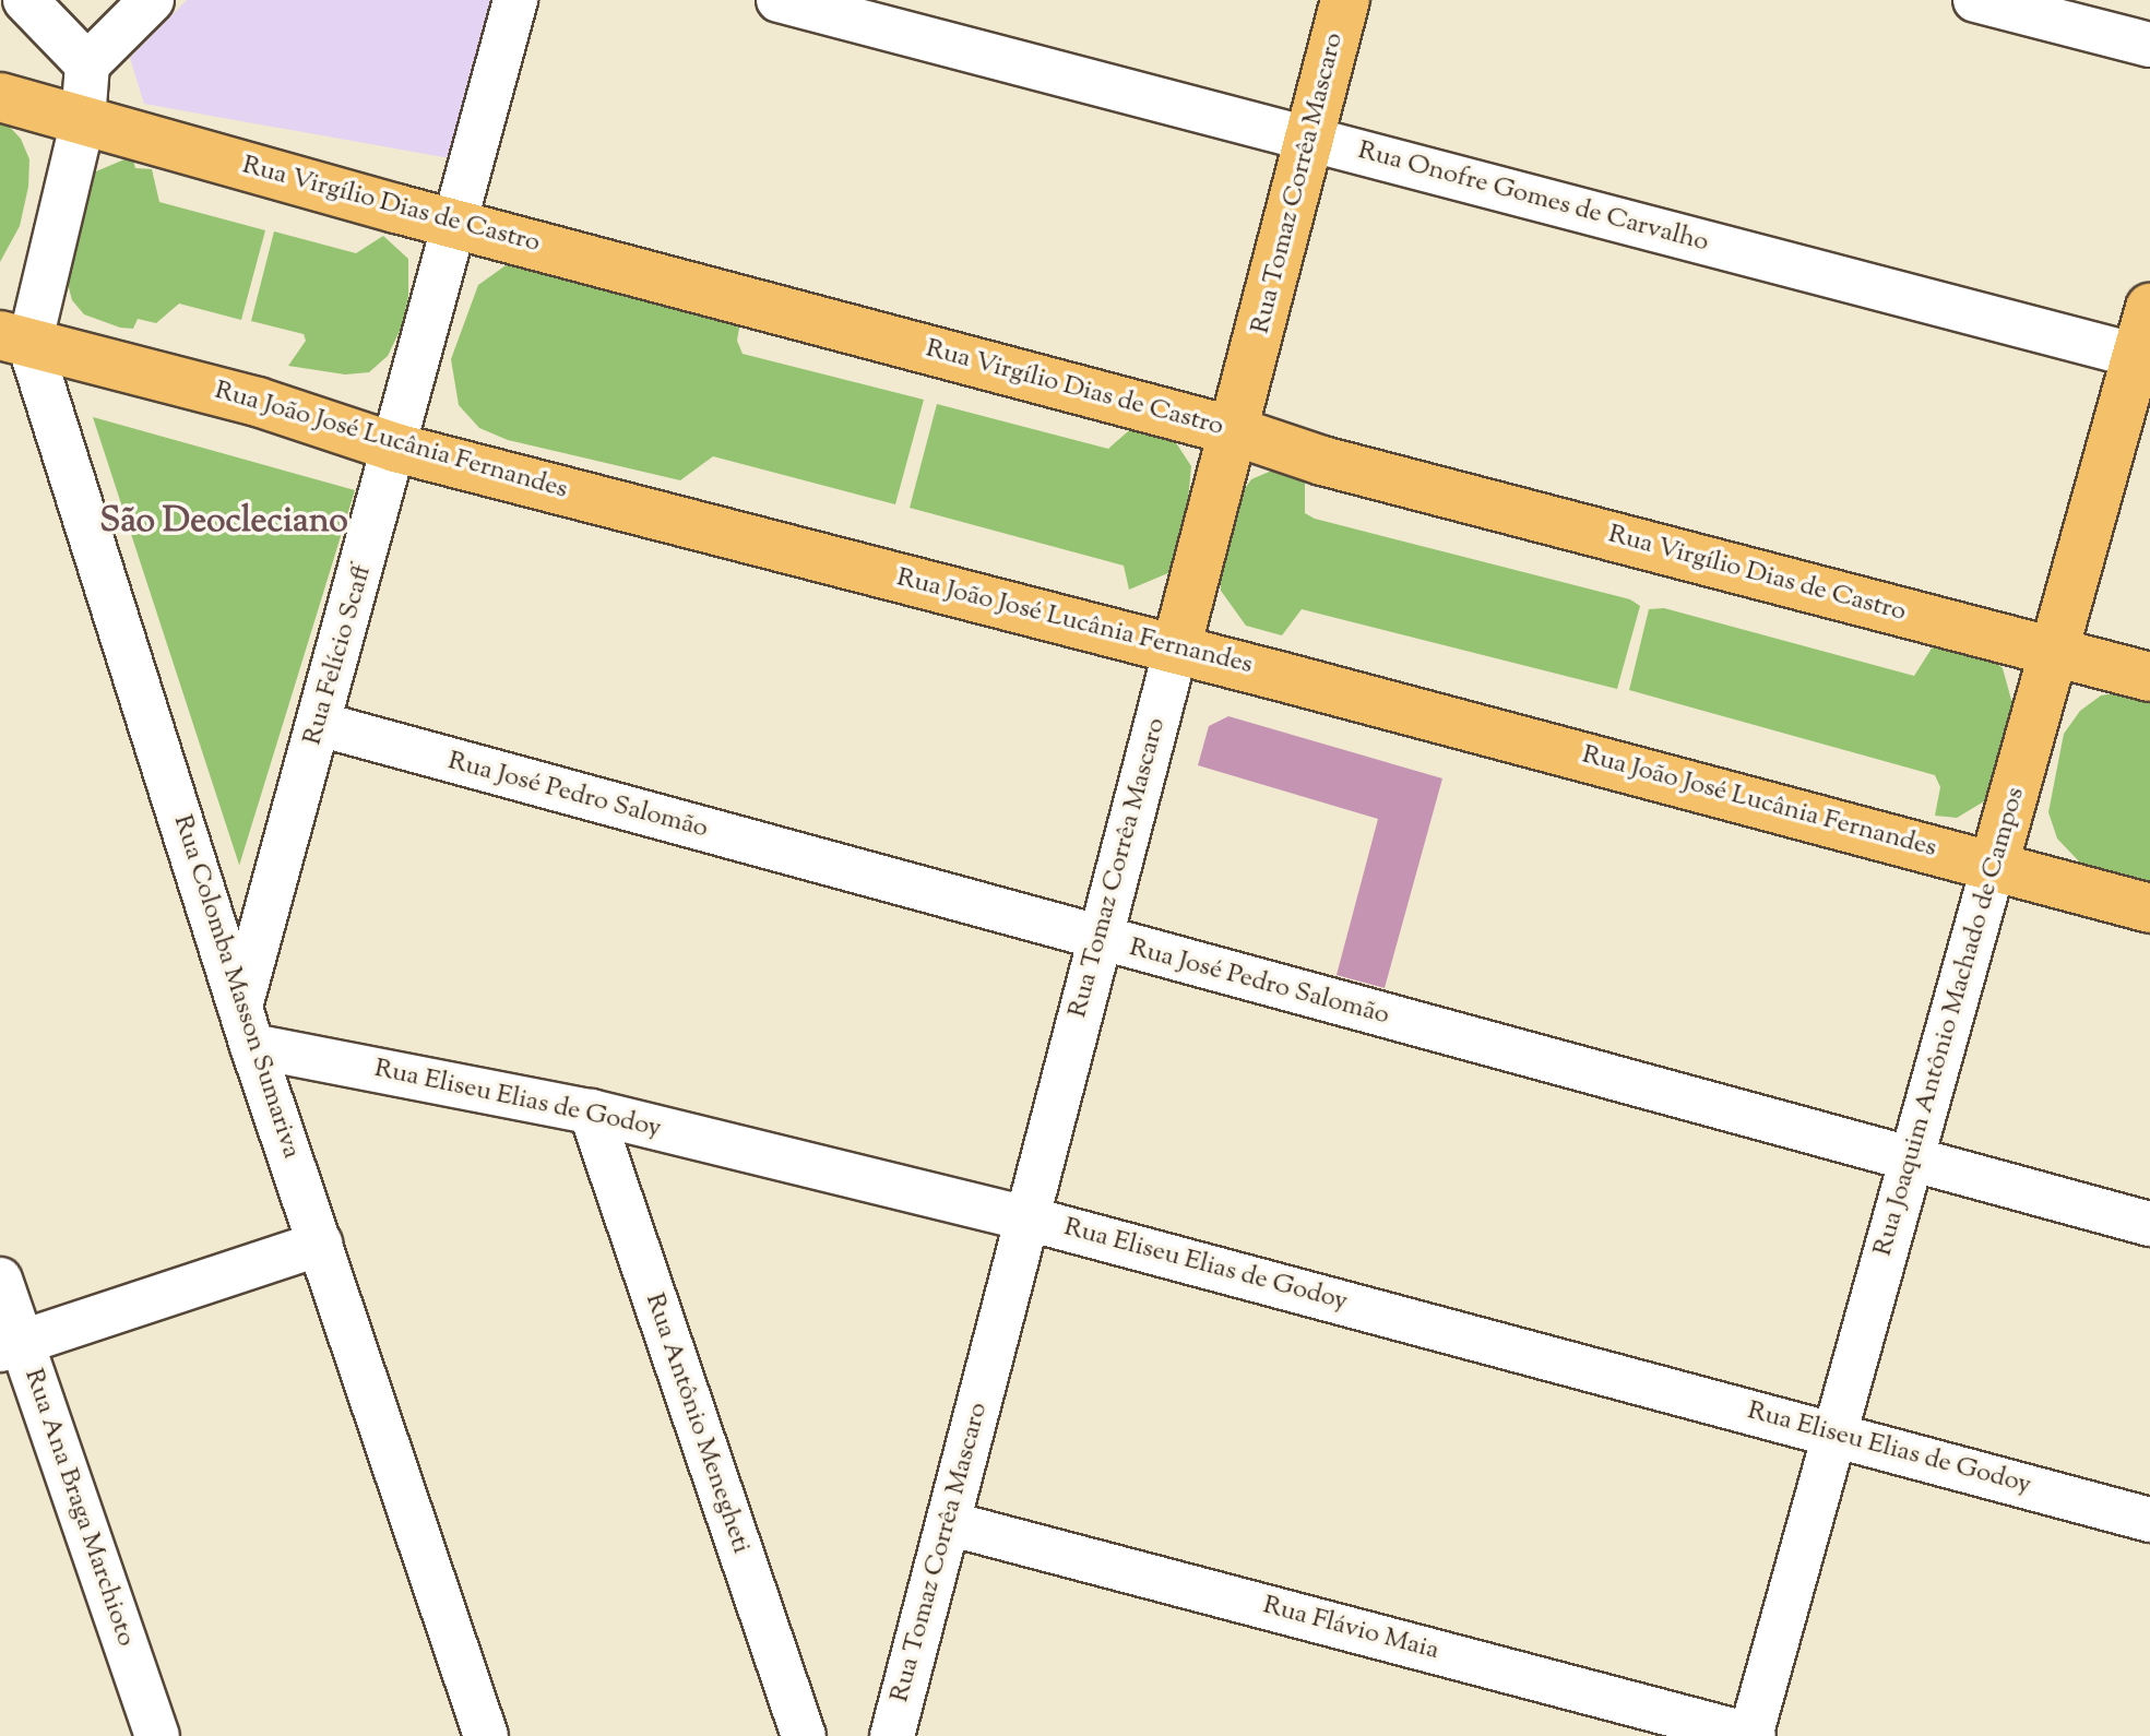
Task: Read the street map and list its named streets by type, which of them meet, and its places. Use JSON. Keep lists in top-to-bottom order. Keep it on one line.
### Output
{"streets":{"main road":["Rua Tomaz Corrêa Mascaro","Rua Virgílio Dias de Castro","Rua João José Lucânia Fernandes","Rua Joaquim Antônio Machado de Campos"],"street":["Rua Onofre Gomes de Carvalho","Rua Felício Scaff","Rua José Pedro Salomão","Rua Colomba Masson Sumariva","Rua Eliseu Elias de Godoy","Rua Antônio Menegheti","Rua Ana Braga Marchioto","Rua Flávio Maia"]},"crossings":[["Rua Tomaz Corrêa Mascaro","Rua Onofre Gomes de Carvalho"],["Rua Tomaz Corrêa Mascaro","Rua Virgílio Dias de Castro"],["Rua Tomaz Corrêa Mascaro","Rua João José Lucânia Fernandes"],["Rua Tomaz Corrêa Mascaro","Rua José Pedro Salomão"],["Rua Tomaz Corrêa Mascaro","Rua Eliseu Elias de Godoy"],["Rua Tomaz Corrêa Mascaro","Rua Flávio Maia"],["Rua Onofre Gomes de Carvalho","Rua Joaquim Antônio Machado de Campos"],["Rua Virgílio Dias de Castro","Rua Felício Scaff"],["Rua Virgílio Dias de Castro","Rua Joaquim Antônio Machado de Campos"],["Rua João José Lucânia Fernandes","Rua Felício Scaff"],["Rua João José Lucânia Fernandes","Rua Colomba Masson Sumariva"],["Rua João José Lucânia Fernandes","Rua Joaquim Antônio Machado de Campos"],["Rua Felício Scaff","Rua José Pedro Salomão"],["Rua Felício Scaff","Rua Colomba Masson Sumariva"],["Rua Felício Scaff","Rua Eliseu Elias de Godoy"],["Rua José Pedro Salomão","Rua Joaquim Antônio Machado de Campos"],["Rua Colomba Masson Sumariva","Rua Eliseu Elias de Godoy"],["Rua Joaquim Antônio Machado de Campos","Rua Eliseu Elias de Godoy"],["Rua Joaquim Antônio Machado de Campos","Rua Flávio Maia"],["Rua Eliseu Elias de Godoy","Rua Antônio Menegheti"]],"districts":["São Deocleciano"]}
